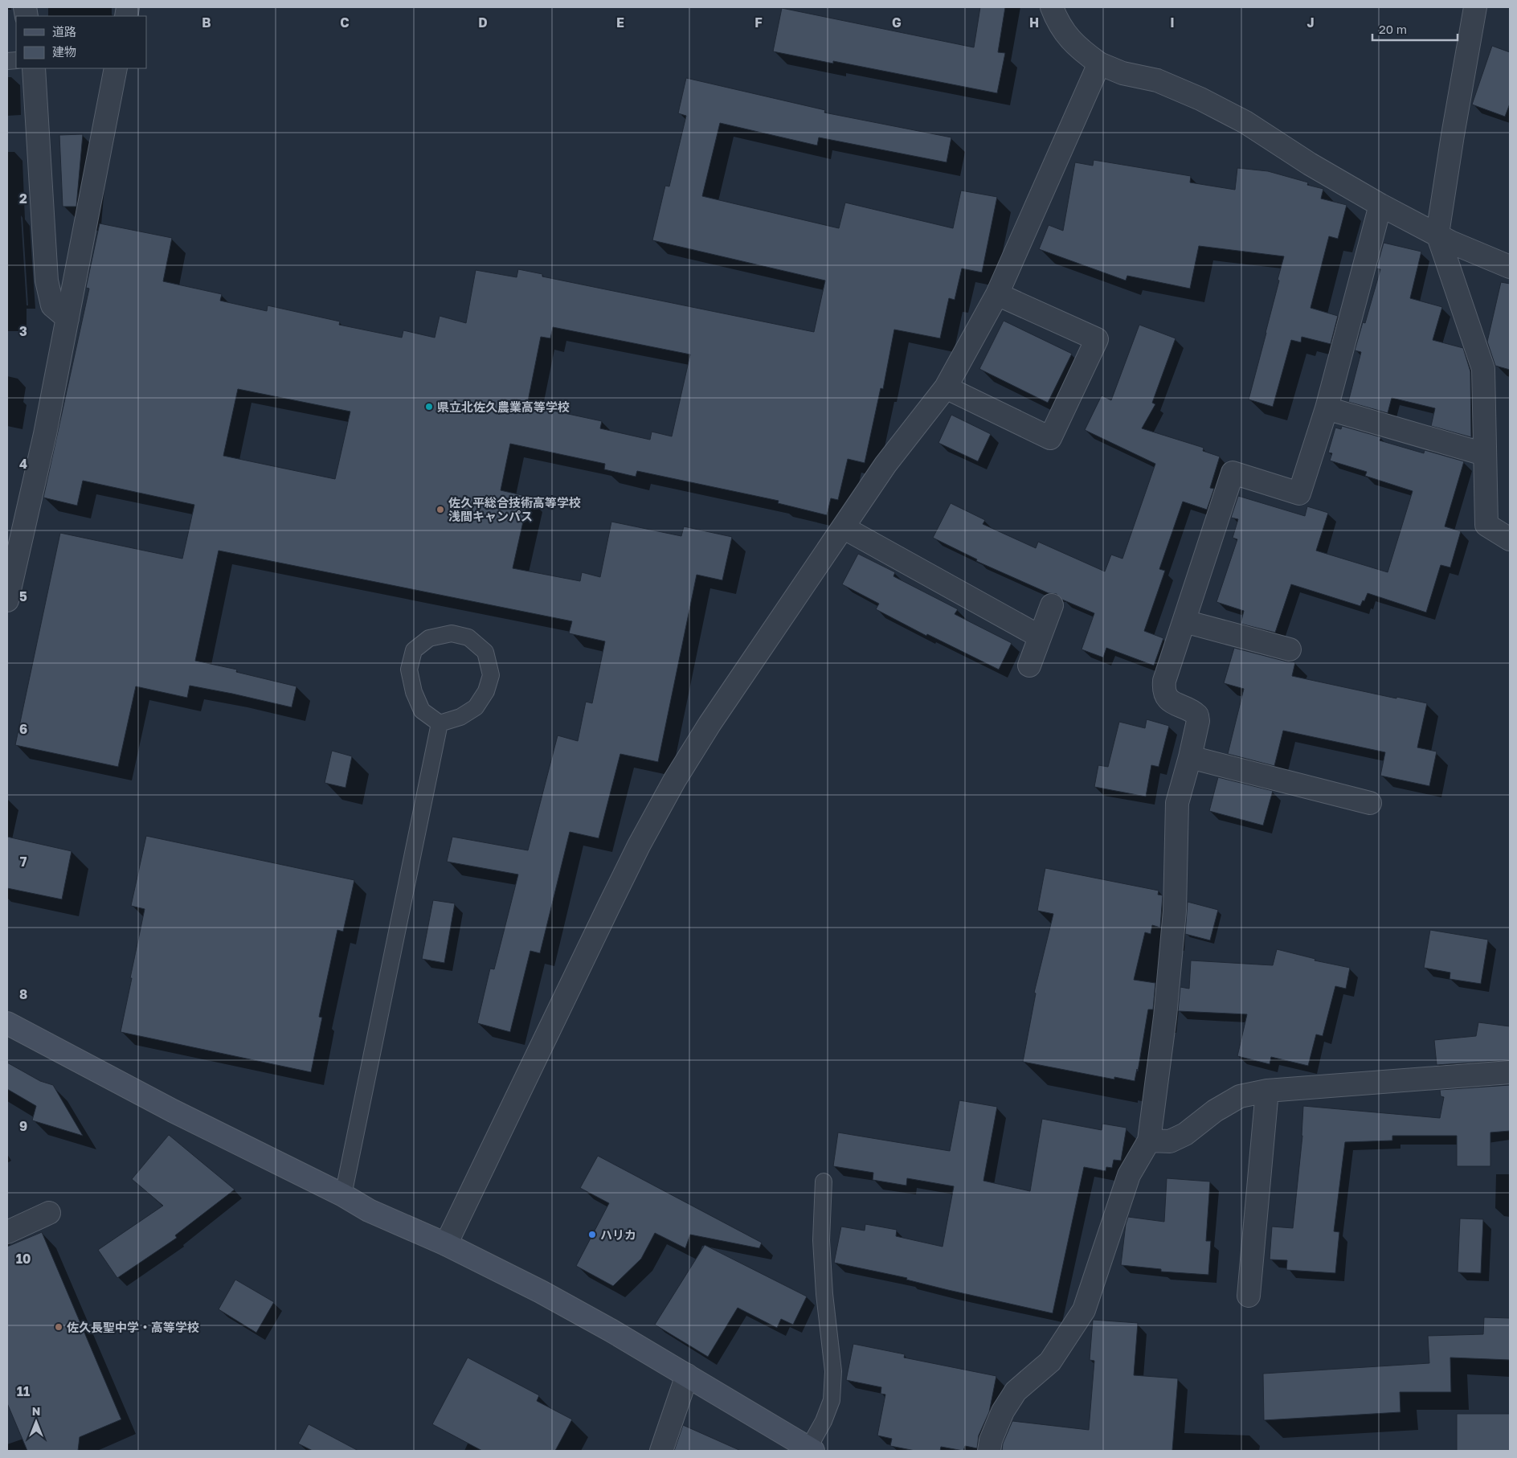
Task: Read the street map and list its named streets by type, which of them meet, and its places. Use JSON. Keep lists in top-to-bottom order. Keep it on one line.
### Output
{"places":["県立北佐久農業高等学校","佐久平総合技術高等学校 浅間キャンパス","ハリカ","佐久長聖中学・高等学校"],"legend":["道路","建物"],"scale_bar":"20 m","north":"top","grid":{"columns":["B","C","D","E","F","G","H","I","J"],"rows":["2","3","4","5","6","7","8","9","10","11"]}}
